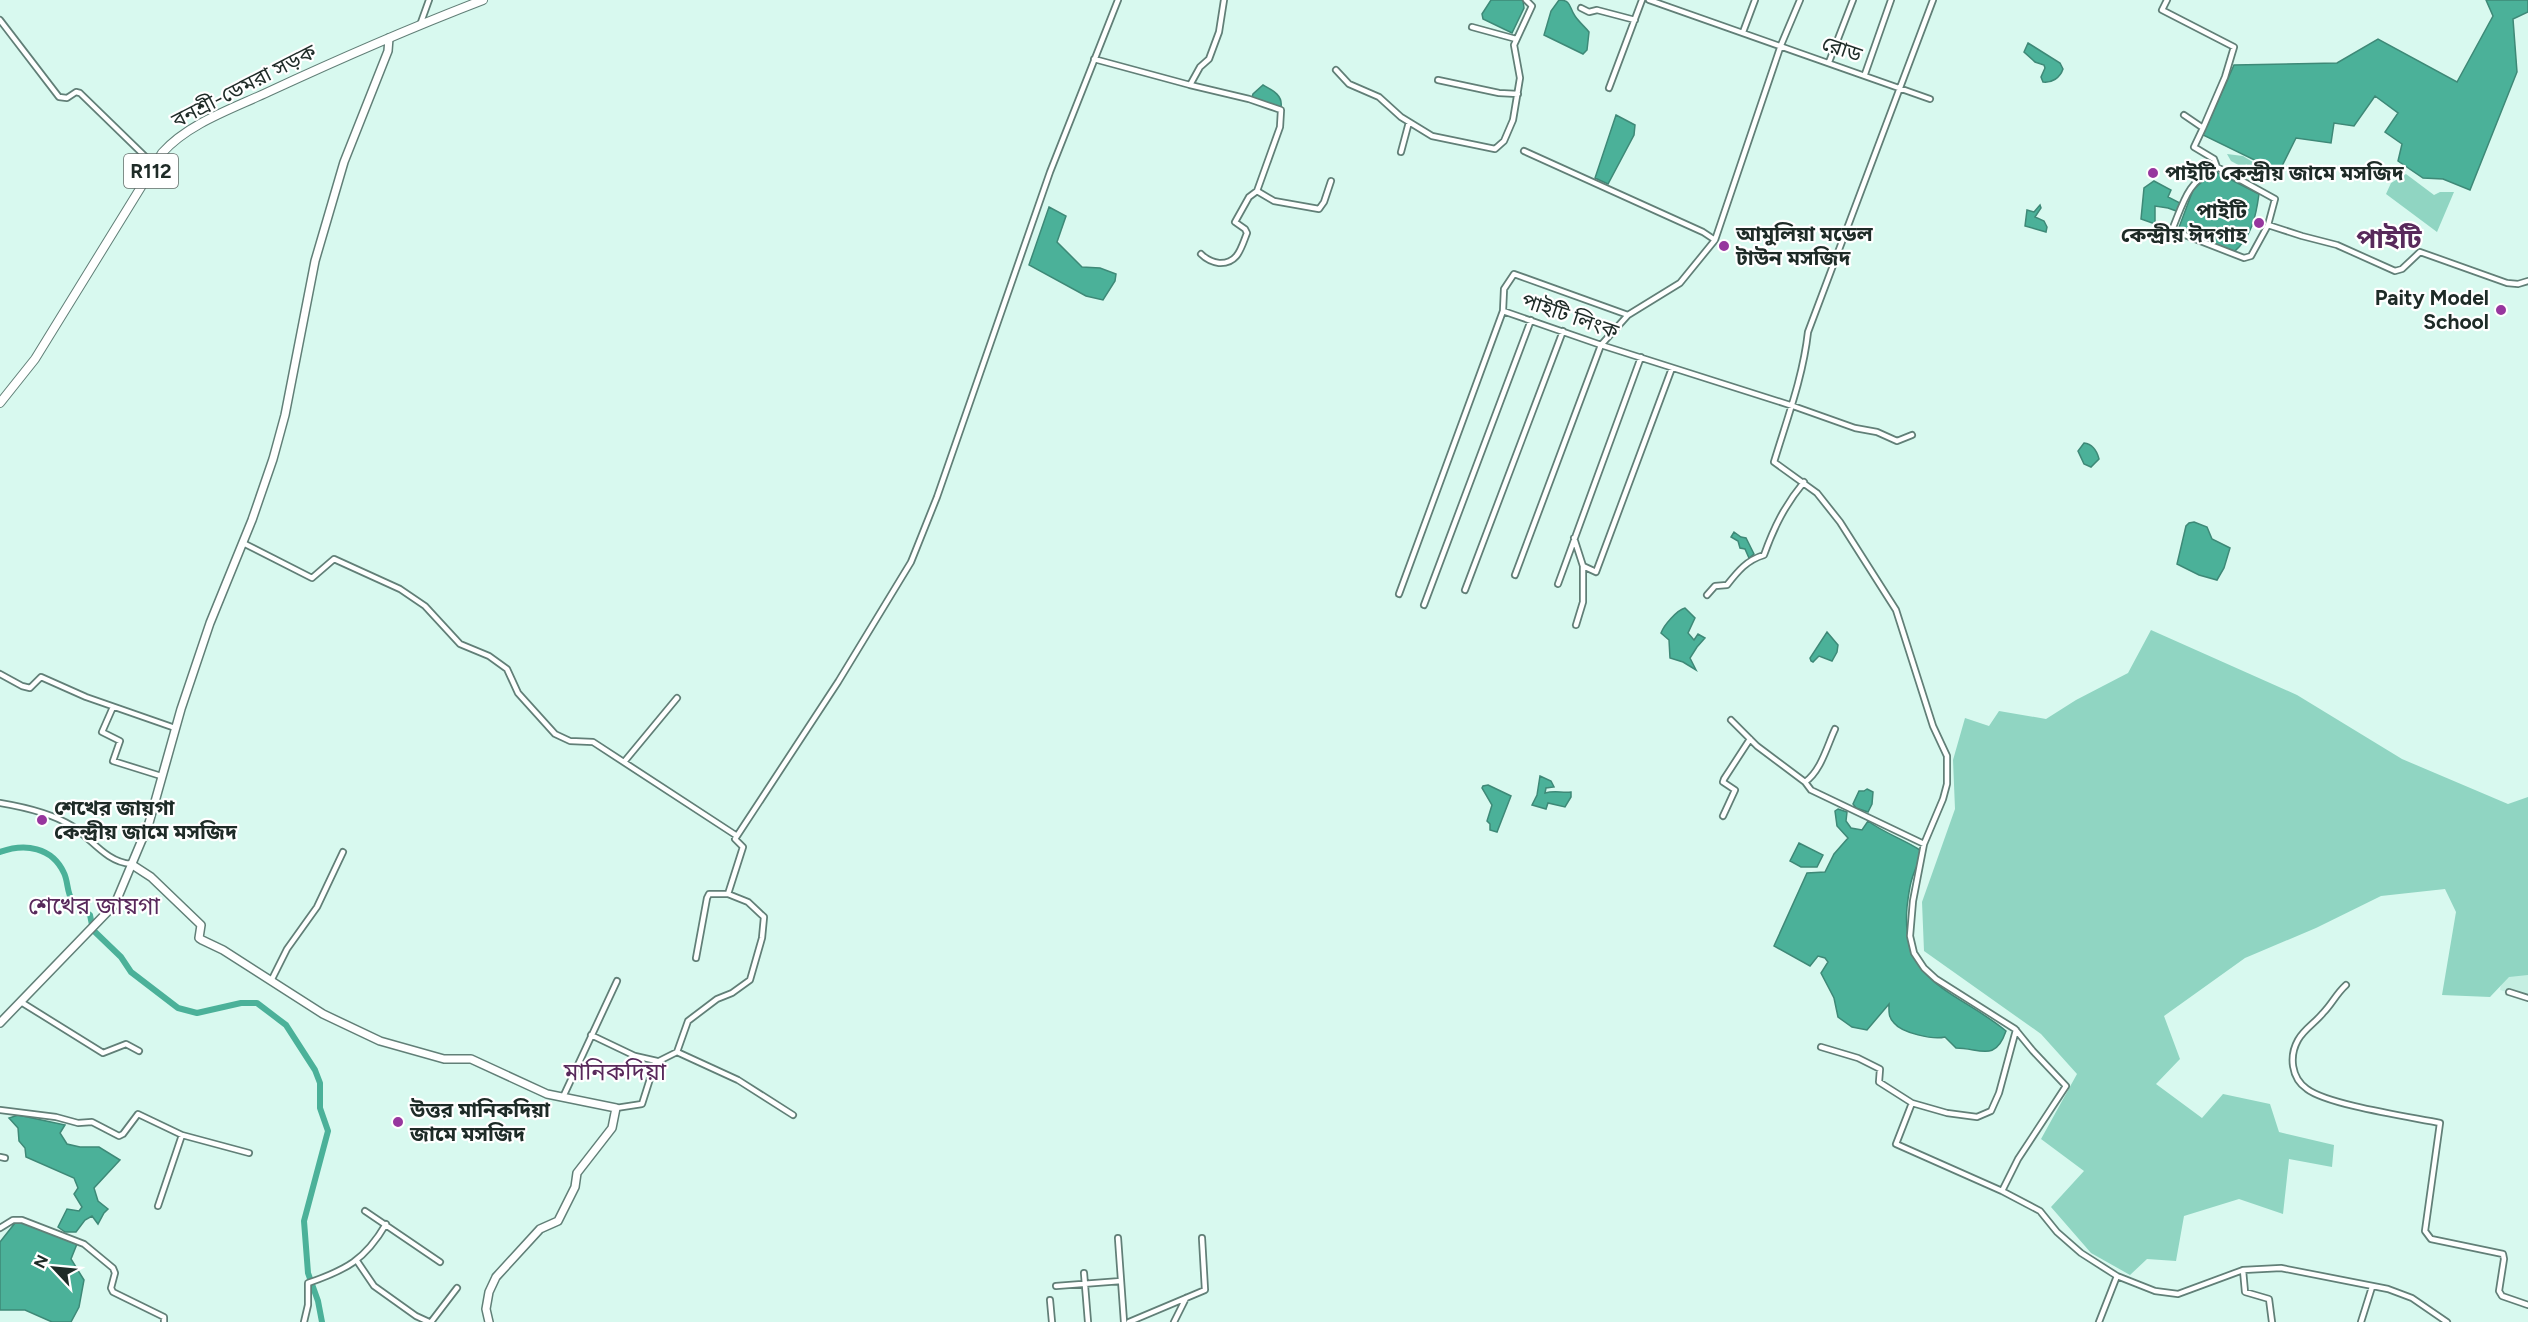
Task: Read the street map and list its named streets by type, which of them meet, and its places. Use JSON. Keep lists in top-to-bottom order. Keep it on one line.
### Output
{"streets":{"main road":["বনশ্রী-ডেমরা সড়ক","R112"],"street":["রোড","পাইটি লিংক"]},"crossings":[["বনশ্রী-ডেমরা সড়ক","R112"]],"districts":["পাইটি","শেখের জায়গা","মানিকদিয়া"],"places":["পাইটি কেন্দ্রীয় জামে মসজিদ","পাইটি কেন্দ্রীয় ঈদগাহ","আমুলিয়া মডেল টাউন মসজিদ","Paity Model School","শেখের জায়গা কেন্দ্রীয় জামে মসজিদ","উত্তর মানিকদিয়া জামে মসজিদ"],"north":"top left"}
